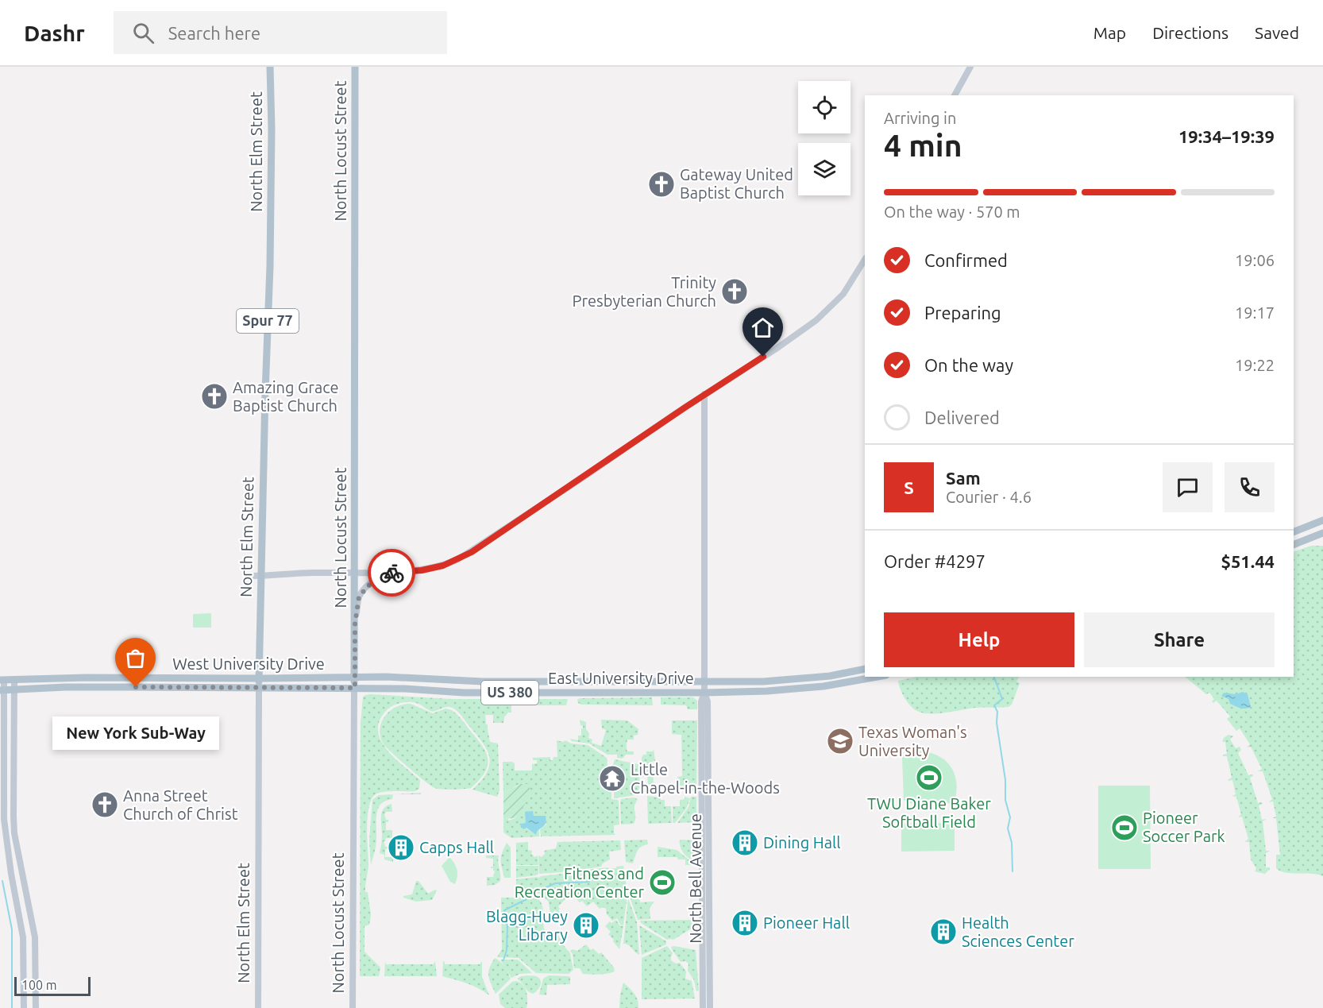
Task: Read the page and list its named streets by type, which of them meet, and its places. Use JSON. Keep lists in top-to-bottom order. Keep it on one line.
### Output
{"streets":{"main road":["North Locust Street","North Elm Street","Spur 77","West University Drive","East University Drive","US 380","North Bell Avenue"]},"crossings":[["North Locust Street","West University Drive"],["North Locust Street","East University Drive"],["North Elm Street","West University Drive"],["West University Drive","East University Drive"],["East University Drive","North Bell Avenue"]],"places":{"church":["Gateway United Baptist Church","Trinity Presbyterian Church","Amazing Grace Baptist Church","Anna Street Church of Christ"],"other":["New York Sub-Way"],"school or university":["Texas Woman's University"],"sports":["TWU Diane Baker Softball Field","Pioneer Soccer Park","Fitness and Recreation Center"],"temple":["Little Chapel-in-the-Woods"],"building":["Dining Hall","Capps Hall","Pioneer Hall","Blagg-Huey Library","Health Sciences Center"]},"scale_bar":"100 m","page":{"header":"Dashr","search":"Search here","nav":["Map","Directions","Saved"],"heading":["4 min","Arriving in","19:34–19:39"],"panel":["Sam","Courier · 4.6","Order #4297","$51.44"],"bar":"On the way · 570 m","list":[["Confirmed","19:06"],["Preparing","19:17"],["On the way","19:22"],"Delivered"],"round":"S","buttons":["Help","Share"],"bubble":"New York Sub-Way","scale":"100 m"}}
